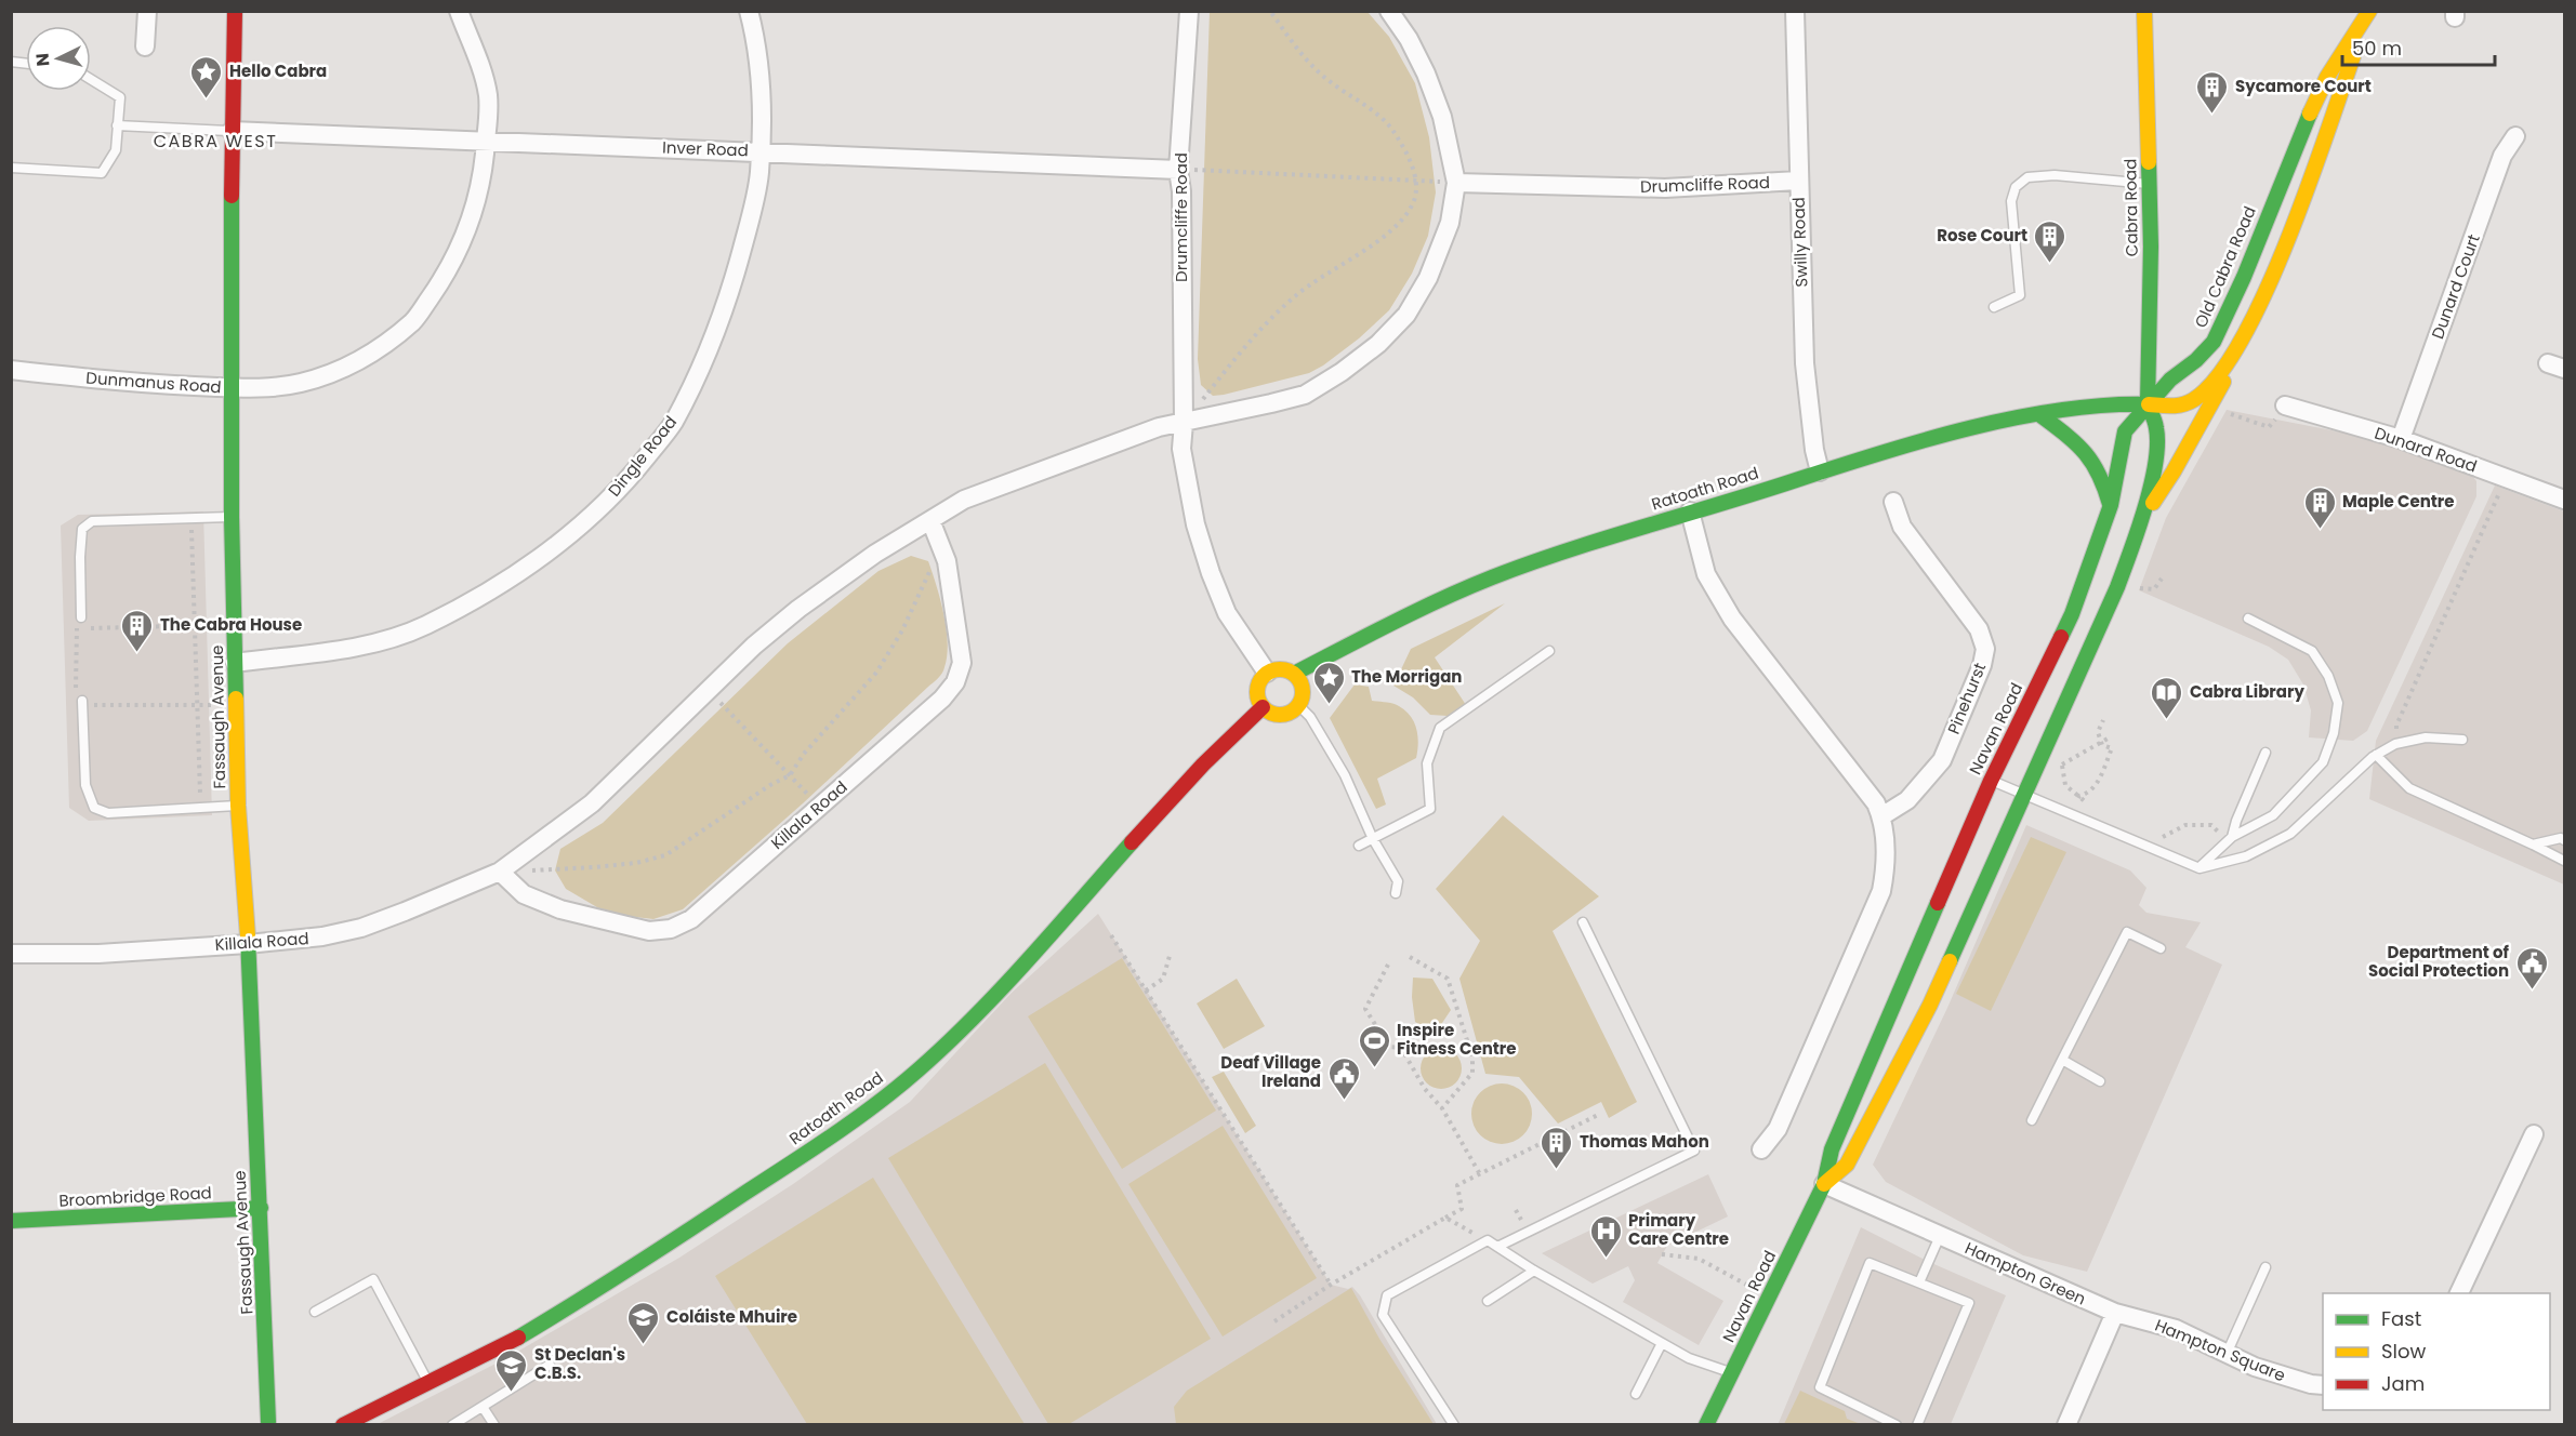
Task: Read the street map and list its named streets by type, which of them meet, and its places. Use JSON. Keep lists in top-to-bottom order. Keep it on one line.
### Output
{"streets":{"main road":["Cabra Road","Old Cabra Road","Ratoath Road","Fassaugh Avenue","Navan Road","Broombridge Road"],"street":["Inver Road","Drumcliffe Road","Swilly Road","Dunard Court","Dunmanus Road","Dunard Road","Dingle Road","Pinehurst","Killala Road","Hampton Green","Hampton Square"]},"crossings":[["Inver Road","Drumcliffe Road"],["Inver Road","Dunmanus Road"],["Inver Road","Dingle Road"],["Inver Road","Fassaugh Avenue"],["Drumcliffe Road","Swilly Road"],["Drumcliffe Road","Ratoath Road"],["Drumcliffe Road","Killala Road"],["Cabra Road","Old Cabra Road"],["Cabra Road","Ratoath Road"],["Cabra Road","Navan Road"],["Swilly Road","Ratoath Road"],["Old Cabra Road","Ratoath Road"],["Old Cabra Road","Navan Road"],["Dunard Court","Dunard Road"],["Dunmanus Road","Fassaugh Avenue"],["Dingle Road","Fassaugh Avenue"],["Ratoath Road","Navan Road"],["Fassaugh Avenue","Killala Road"],["Fassaugh Avenue","Broombridge Road"],["Navan Road","Hampton Green"],["Hampton Green","Hampton Square"]],"districts":["CABRA WEST"],"places":{"place":["Hello Cabra","The Morrigan"],"building":["Sycamore Court","Rose Court","Maple Centre","The Cabra House","Thomas Mahon"],"library":["Cabra Library"],"public building":["Department of Social Protection","Deaf Village Ireland"],"sports":["Inspire Fitness Centre"],"hospital":["Primary Care Centre"],"school or university":["Coláiste Mhuire","St Declan's C.B.S."]},"legend":["Fast","Slow","Jam"],"scale_bar":"50 m","north":"left"}
